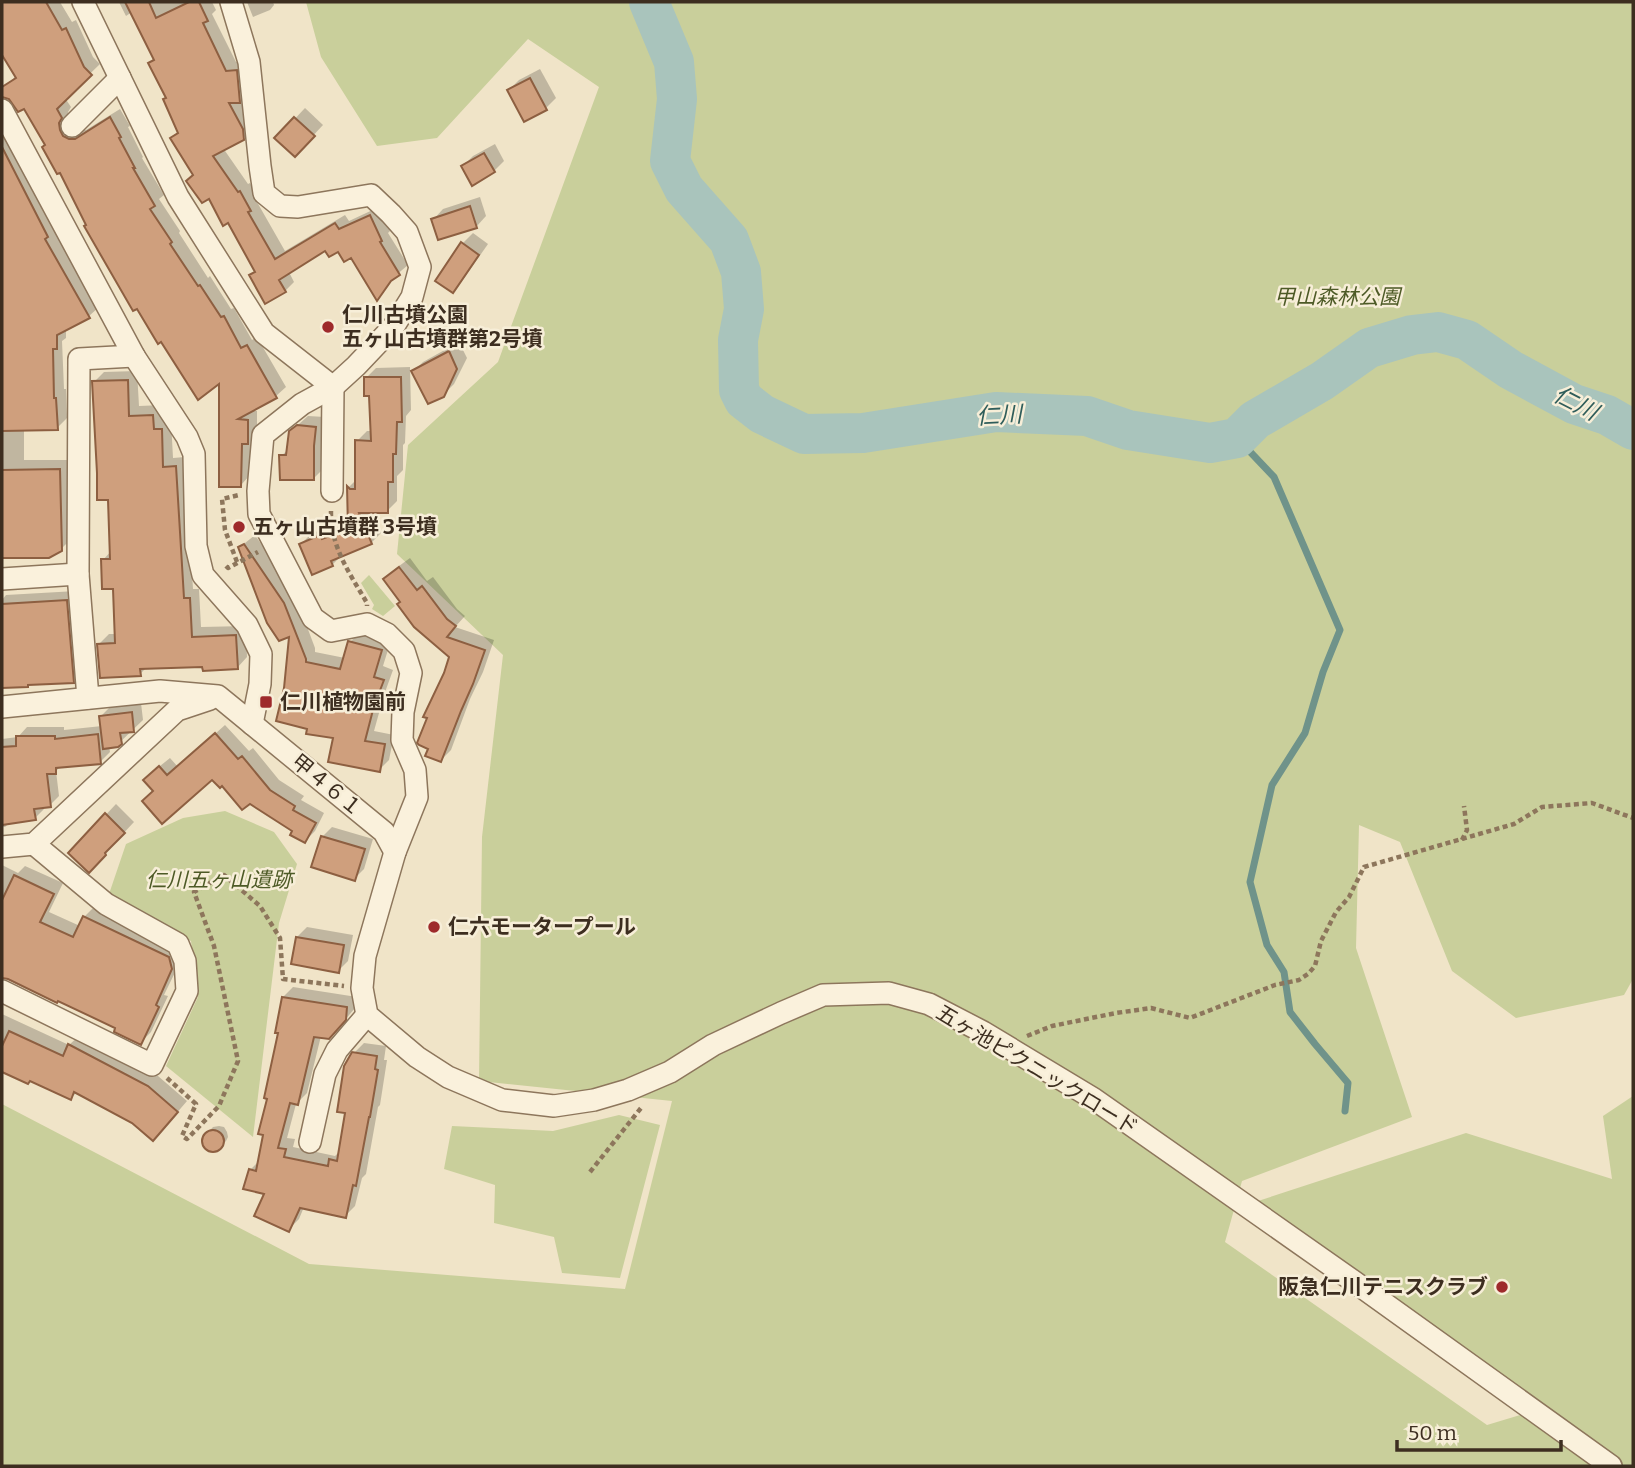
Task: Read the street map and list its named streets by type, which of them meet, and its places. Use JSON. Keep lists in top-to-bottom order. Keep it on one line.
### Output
{"streets":{"street":["甲４６１","五ヶ池ピクニックロード"]},"water":["仁川"],"parks":["甲山森林公園","仁川五ヶ山遺跡"],"places":{"other":["仁川古墳公園 五ヶ山古墳群第2号墳","五ヶ山古墳群 3号墳","仁六モータープール","阪急仁川テニスクラブ"],"transit":["仁川植物園前"]},"scale_bar":"50 m"}
